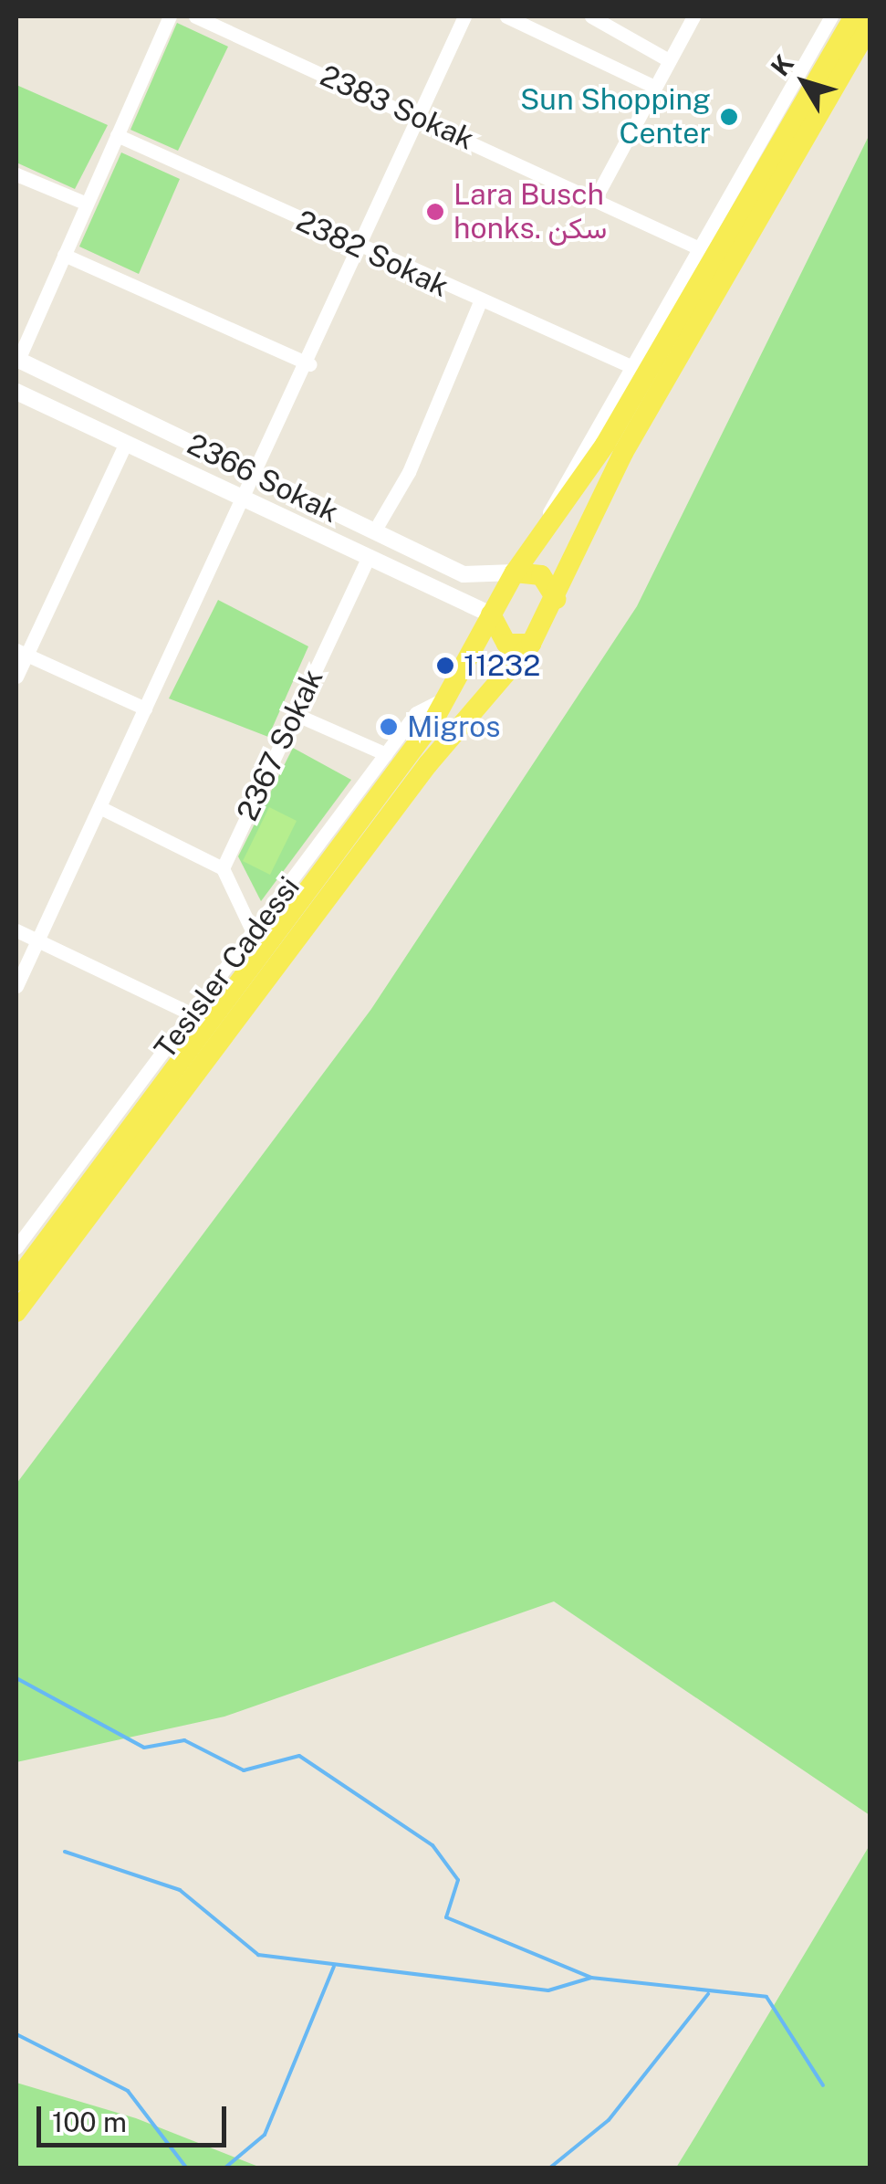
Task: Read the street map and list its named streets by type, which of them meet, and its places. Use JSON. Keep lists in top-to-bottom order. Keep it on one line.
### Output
{"streets":{"street":["2383 Sokak","2382 Sokak","2366 Sokak","2367 Sokak","Tesisler Cadessi"]},"crossings":[["2366 Sokak","2367 Sokak"]],"places":["Sun Shopping Center","Lara Busch honks. سكن","11232","Migros"],"scale_bar":"100 m","north":"top left"}
